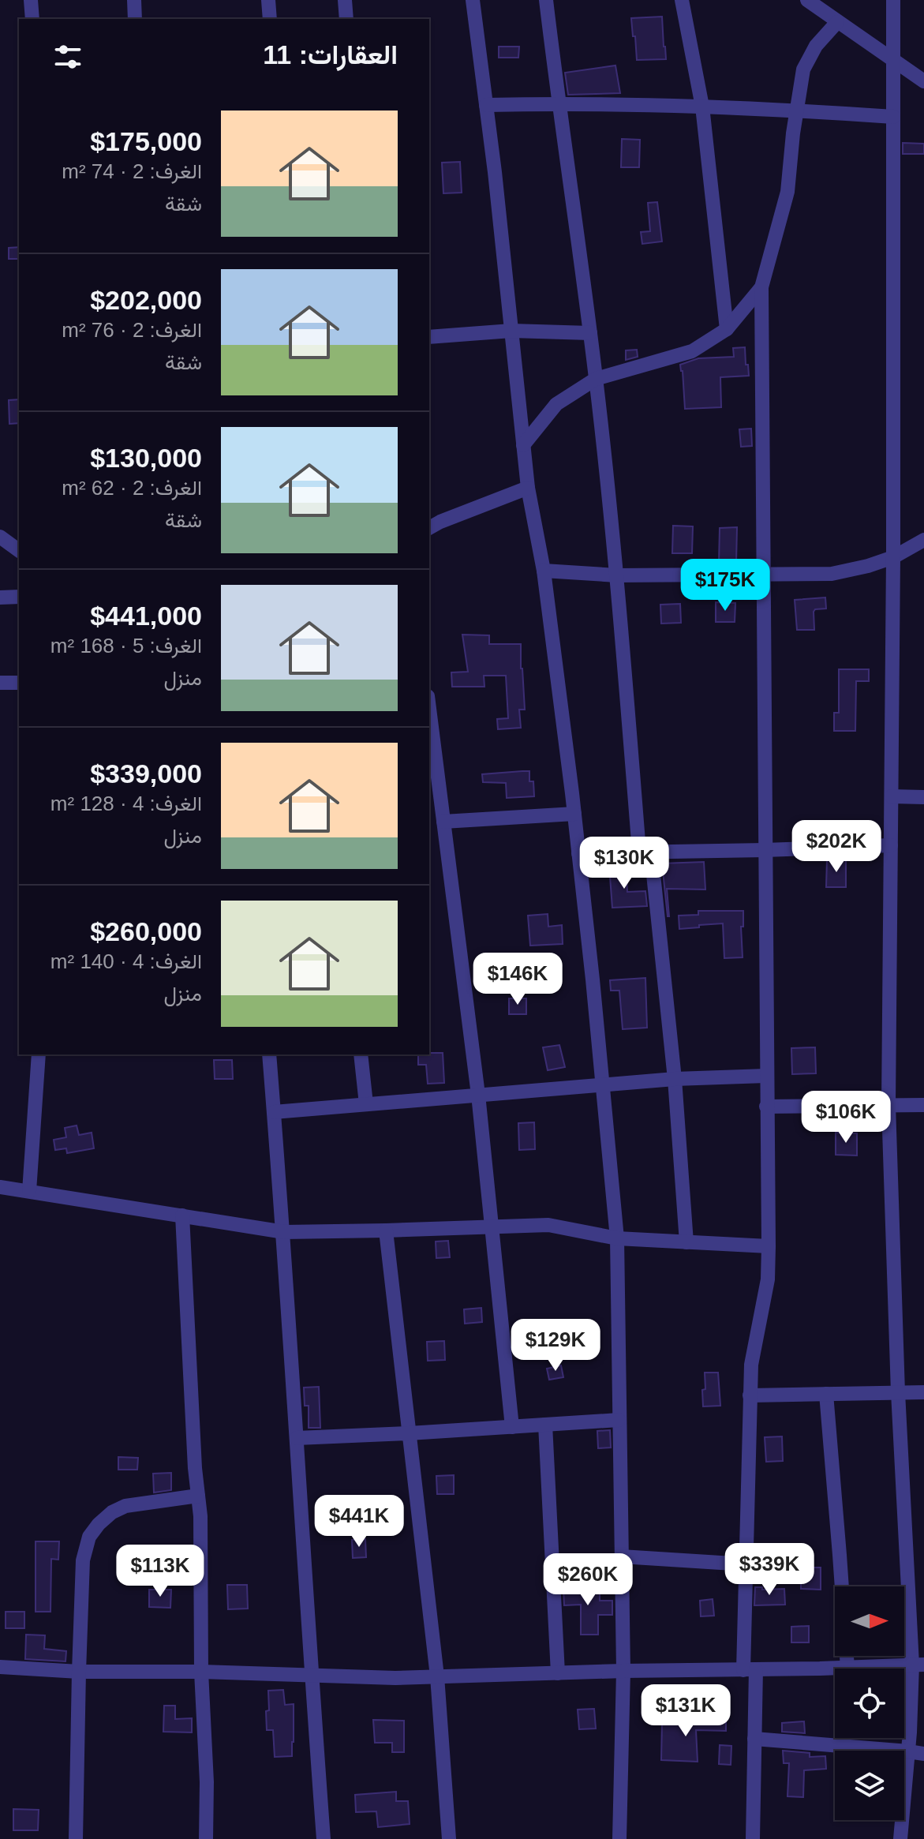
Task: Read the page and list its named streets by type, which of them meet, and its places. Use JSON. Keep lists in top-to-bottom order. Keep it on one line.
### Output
{"north":"right","page":{"heading":"العقارات: 11","list":[{"name":"$175,000","note":"الغرف: 2 · 74 m² · شقة"},{"name":"$202,000","note":"الغرف: 2 · 76 m² · شقة"},{"name":"$130,000","note":"الغرف: 2 · 62 m² · شقة"},{"name":"$441,000","note":"الغرف: 5 · 168 m² · منزل"},{"name":"$339,000","note":"الغرف: 4 · 128 m² · منزل"},{"name":"$260,000","note":"الغرف: 4 · 140 m² · منزل"}],"price":["$175K","$202K","$130K","$146K","$106K","$129K","$441K","$339K","$113K","$260K","$131K"]}}
